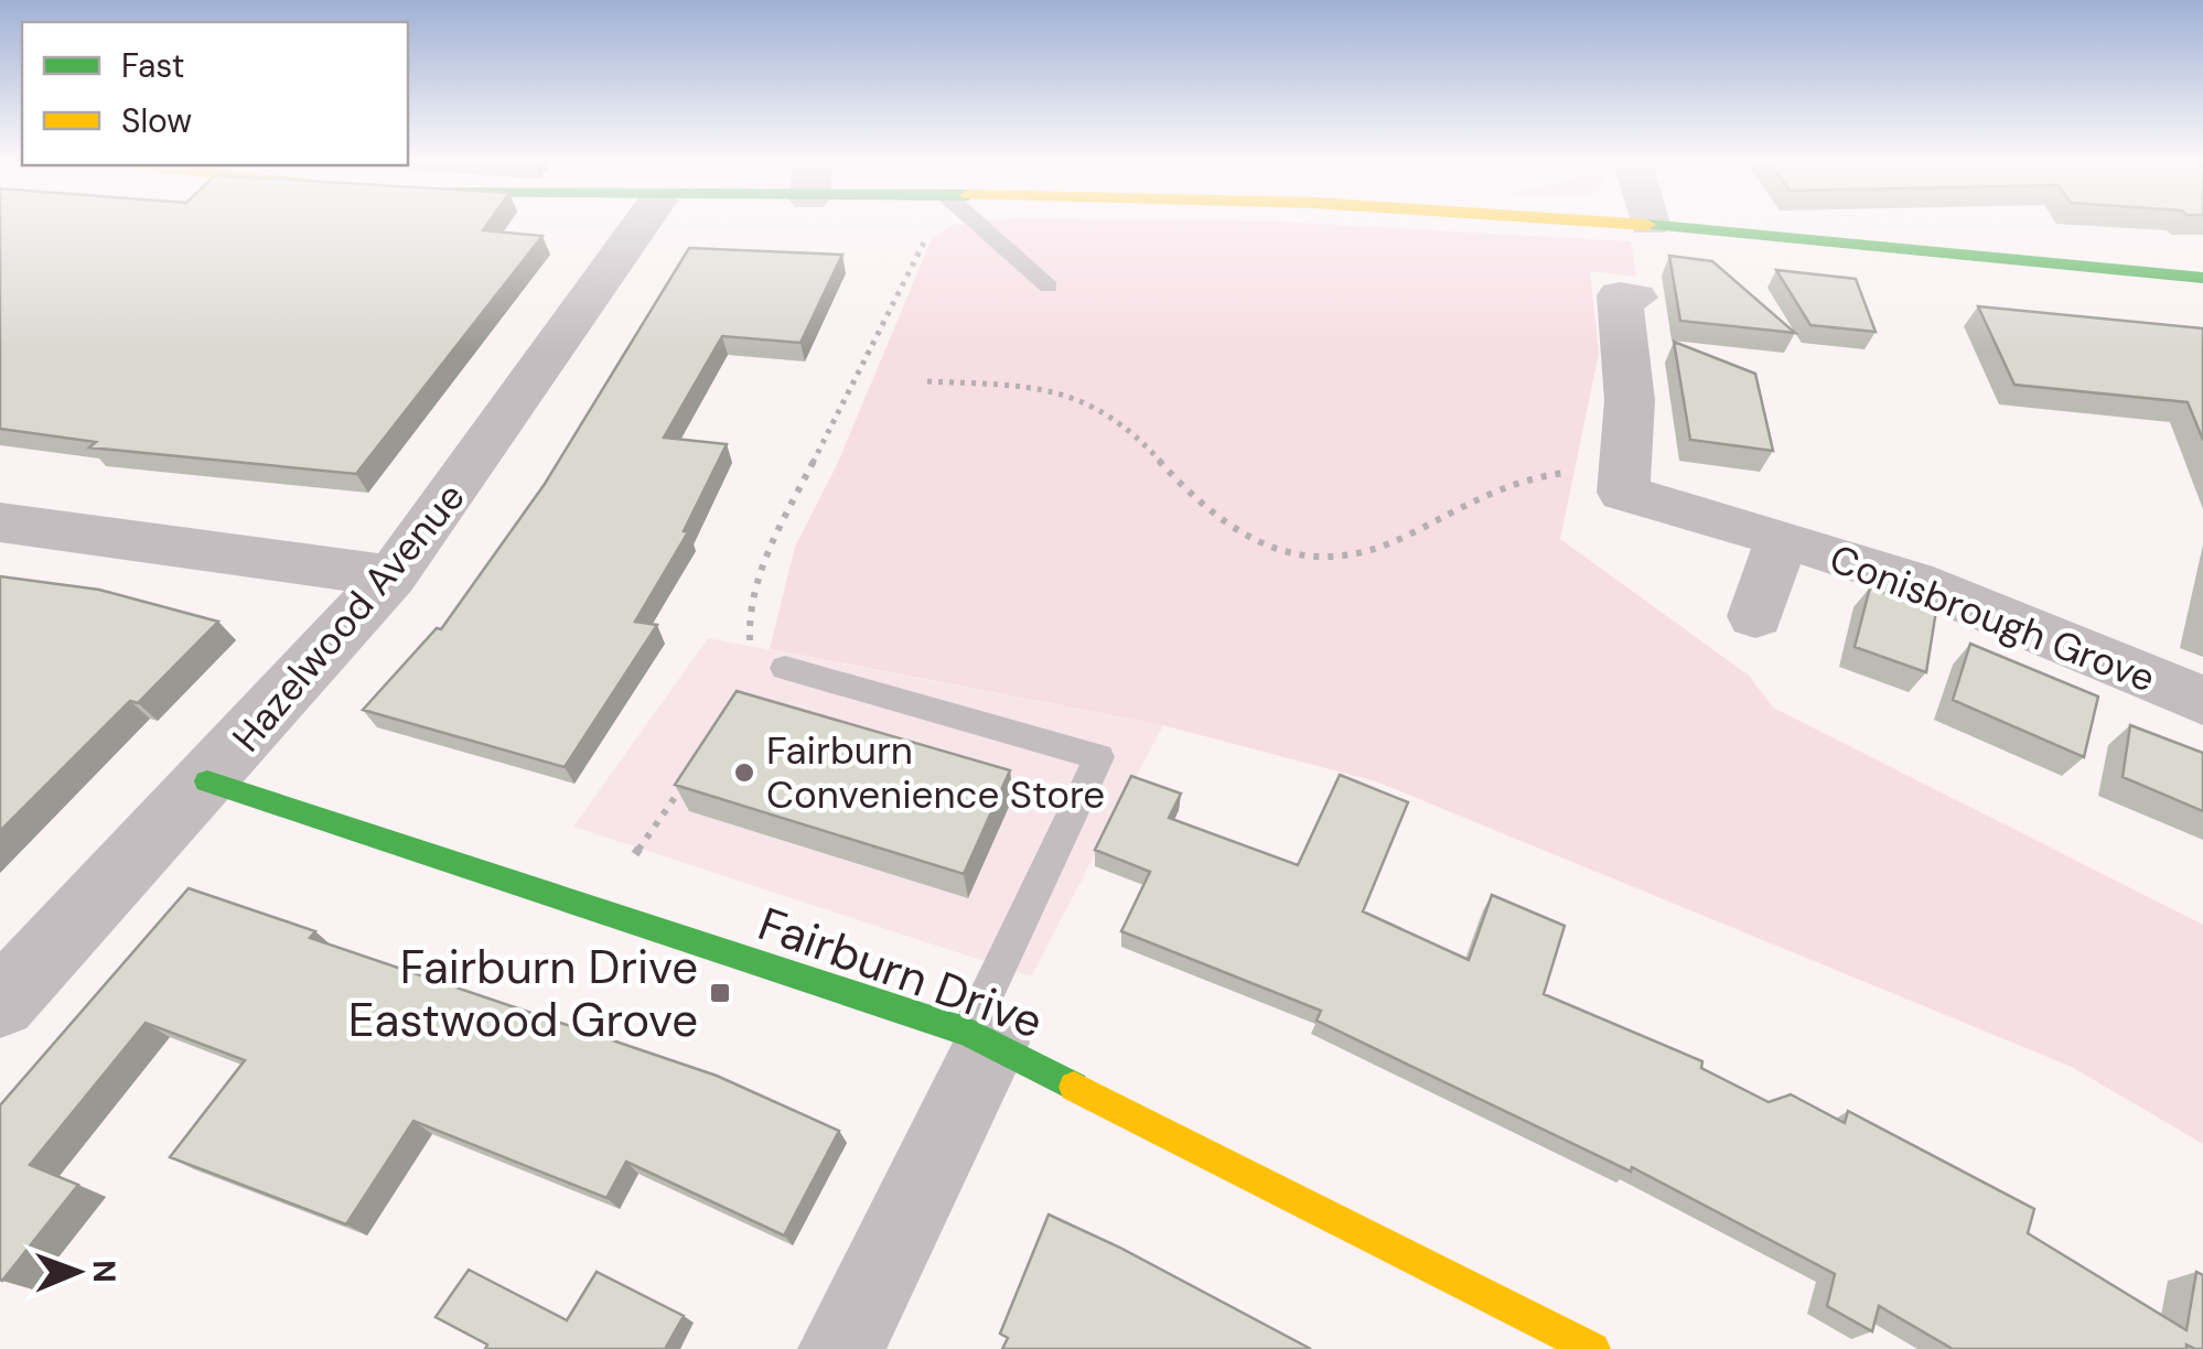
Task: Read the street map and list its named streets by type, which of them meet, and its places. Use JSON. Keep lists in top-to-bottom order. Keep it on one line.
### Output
{"streets":{"street":["Hazelwood Avenue","Conisbrough Grove","Fairburn Drive"]},"crossings":[["Hazelwood Avenue","Fairburn Drive"]],"places":{"other":["Fairburn Convenience Store"],"transit":["Fairburn Drive Eastwood Grove"]},"legend":["Fast","Slow"],"north":"right"}
